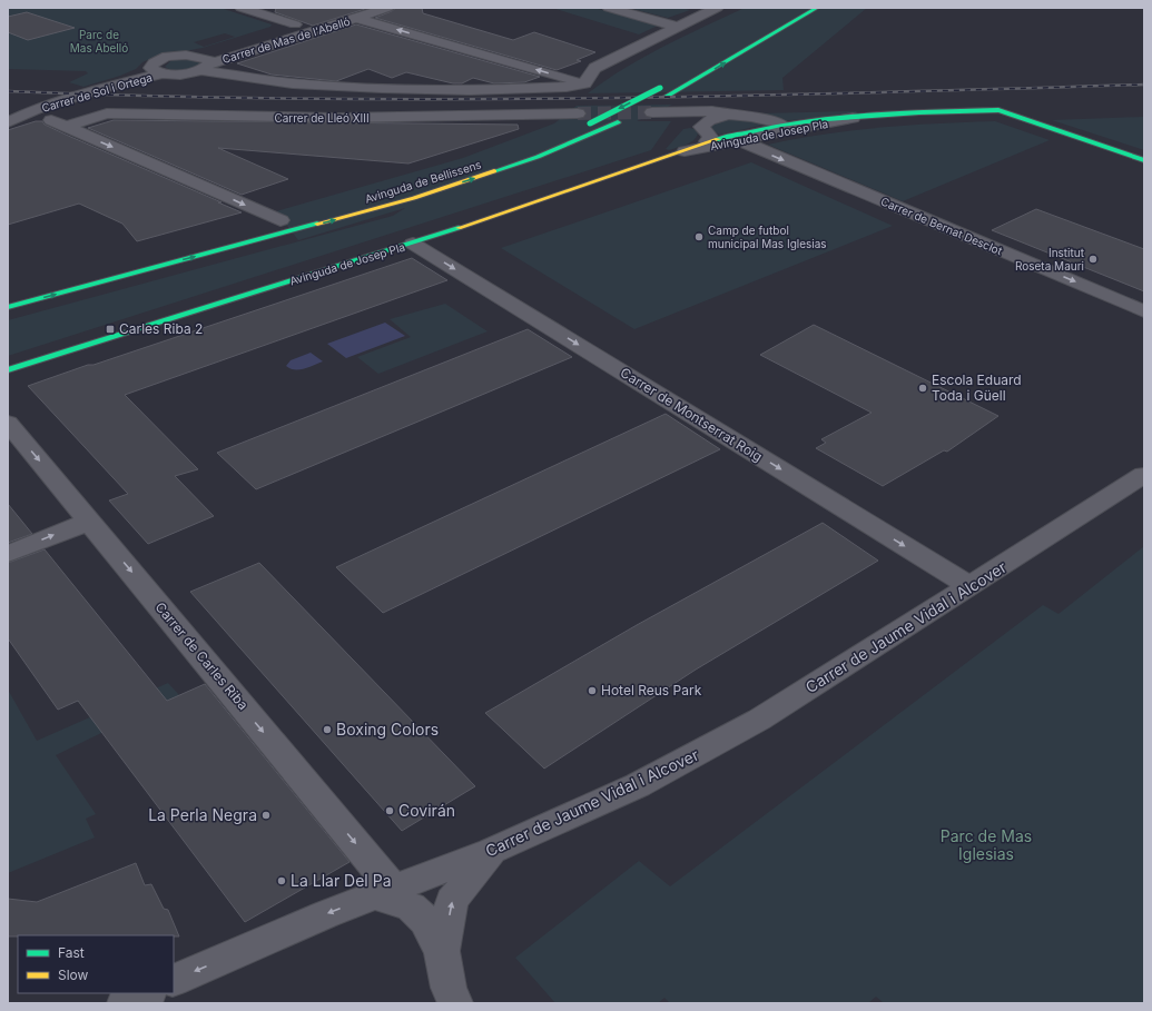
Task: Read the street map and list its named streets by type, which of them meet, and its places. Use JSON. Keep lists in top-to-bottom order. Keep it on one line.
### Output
{"streets":{"main road":["Avinguda de Josep Pla","Avinguda de Bellissens"],"street":["Carrer de Mas de l'Abelló","Carrer de Sol i Ortega","Carrer de Lleó XIII","Carrer de Bernat Desclot","Carrer de Montserrat Roig","Carrer de Jaume Vidal i Alcover","Carrer de Carles Riba"]},"crossings":[["Carrer de Mas de l'Abelló","Carrer de Sol i Ortega"],["Avinguda de Josep Pla","Carrer de Bernat Desclot"],["Avinguda de Josep Pla","Carrer de Montserrat Roig"],["Carrer de Montserrat Roig","Carrer de Jaume Vidal i Alcover"],["Carrer de Jaume Vidal i Alcover","Carrer de Carles Riba"]],"one_way":["Avinguda de Bellissens","Carrer de Bernat Desclot","Carrer de Montserrat Roig","Carrer de Carles Riba"],"parks":["Parc de Mas Abelló","Parc de Mas Iglesias"],"places":{"other":["Camp de futbol municipal Mas Iglesias","Institut Roseta Mauri","Escola Eduard Toda i Güell","Hotel Reus Park","Boxing Colors","Covirán","La Perla Negra","La Llar Del Pa"],"transit":["Carles Riba 2"]},"legend":["Fast","Slow"]}
